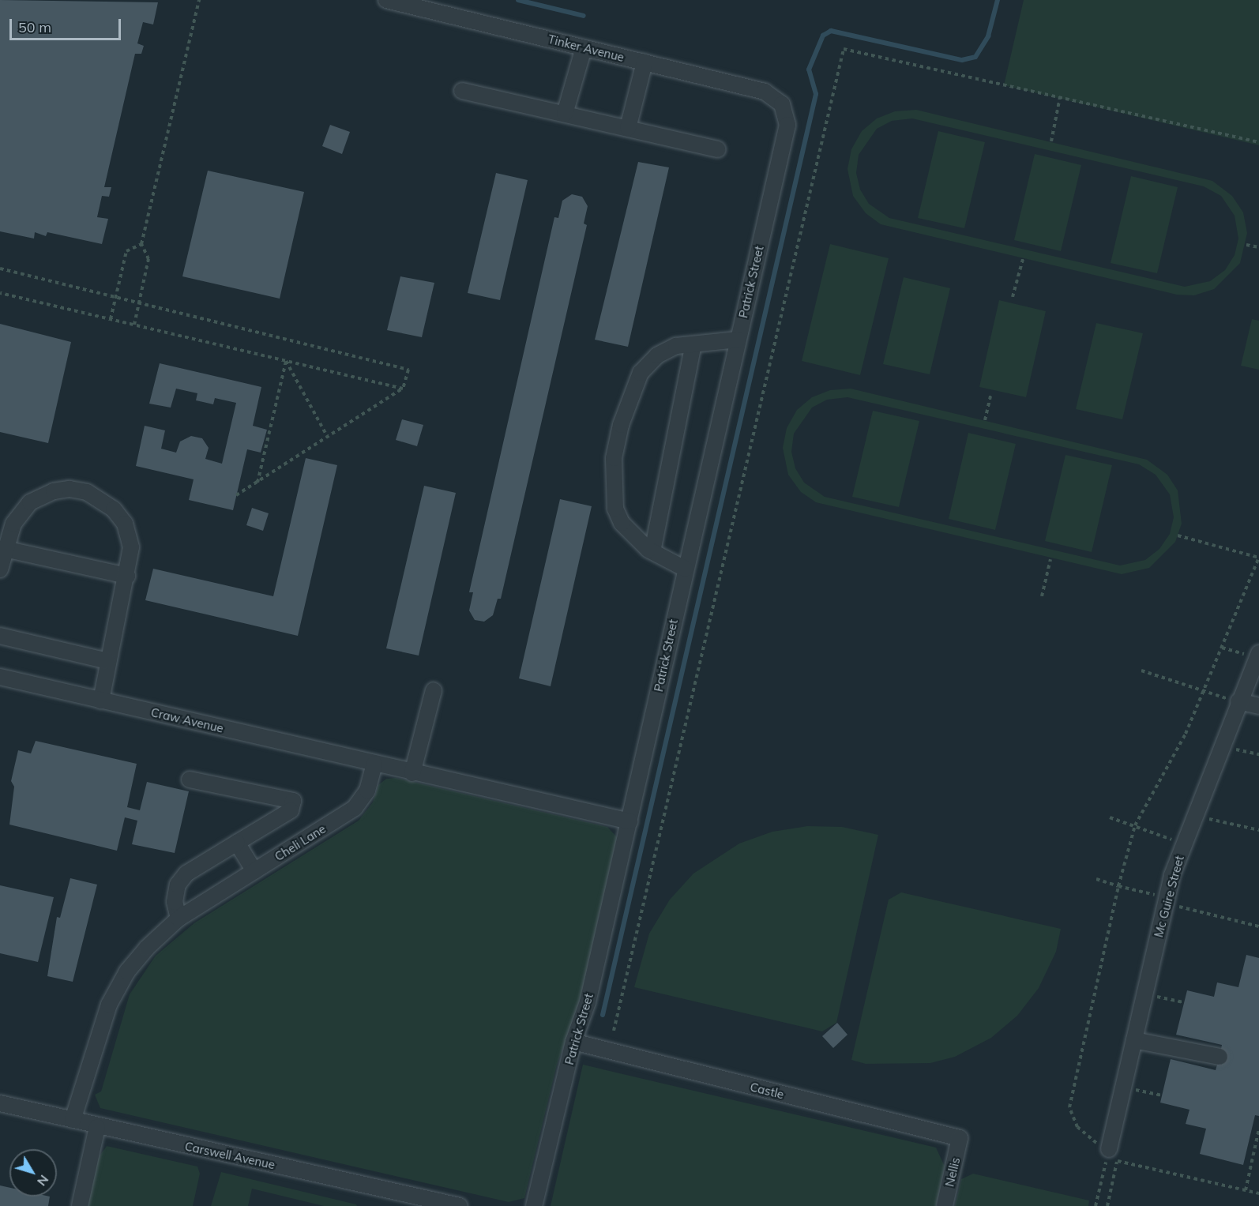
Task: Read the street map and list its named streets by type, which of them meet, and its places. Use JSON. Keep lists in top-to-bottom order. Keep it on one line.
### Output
{"streets":{"street":["Tinker Avenue","Patrick Street","Craw Avenue","Cheli Lane","Mc Guire Street","Castle","Carswell Avenue","Nellis"]},"crossings":[["Tinker Avenue","Patrick Street"],["Patrick Street","Castle"],["Craw Avenue","Cheli Lane"],["Cheli Lane","Carswell Avenue"],["Castle","Nellis"]],"scale_bar":"50 m","north":"bottom right"}
